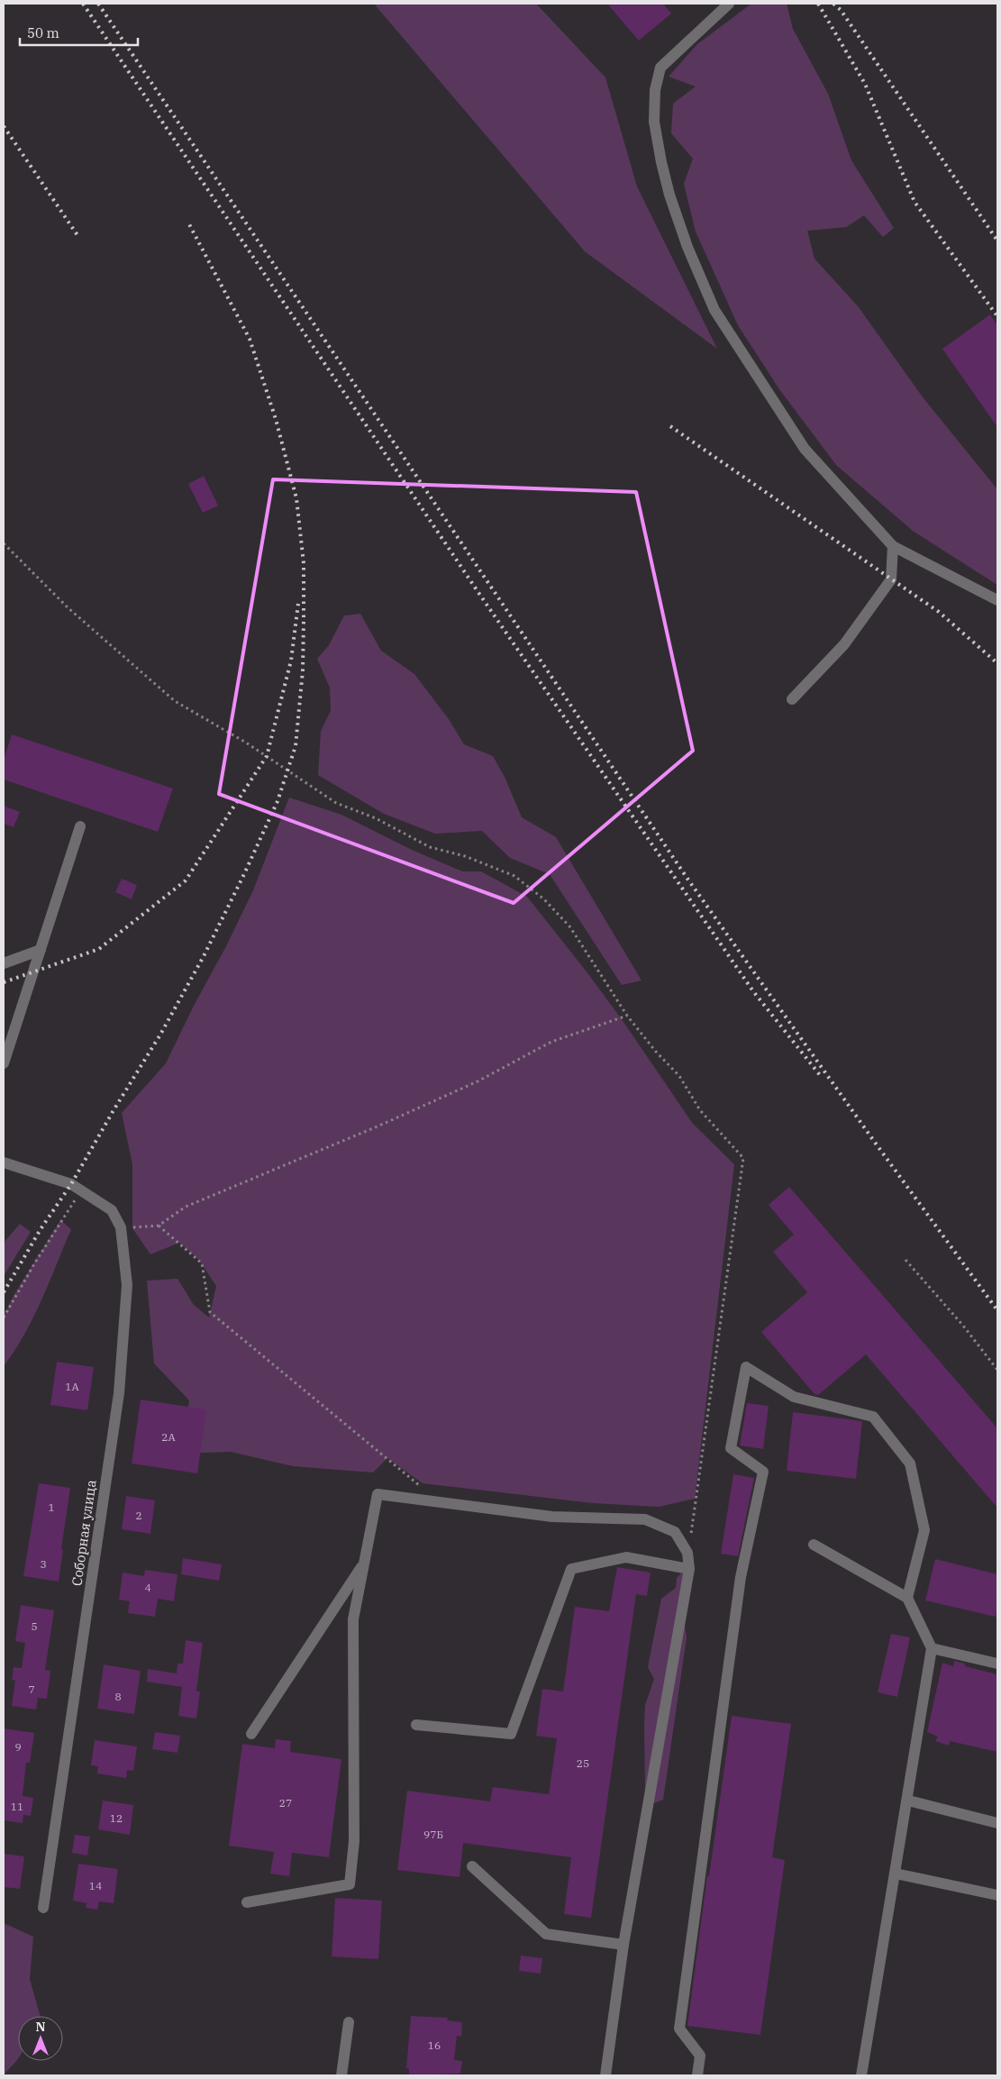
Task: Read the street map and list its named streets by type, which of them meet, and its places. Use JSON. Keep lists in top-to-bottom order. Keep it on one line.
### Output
{"streets":{"street":["Соборная улица"]},"house_numbers":["1А","2А","1","2","3","4","5","7","8","9","25","27","11","12","97Б","14","16"],"scale_bar":"50 m","north":"top"}
